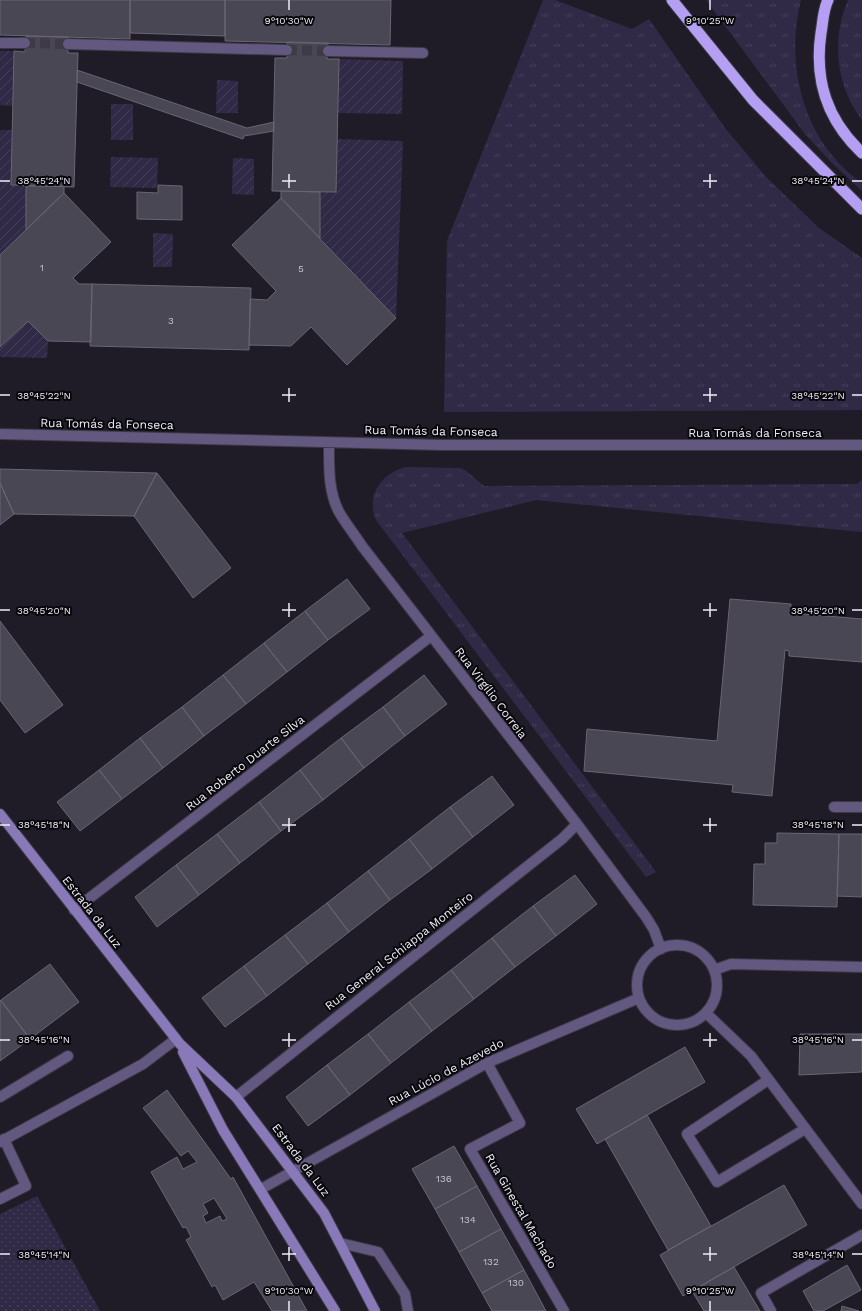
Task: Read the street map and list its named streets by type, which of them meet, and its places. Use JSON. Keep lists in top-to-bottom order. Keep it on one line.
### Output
{"streets":{"main road":["Estrada da Luz"],"street":["Rua Tomás da Fonseca","Rua Virgílio Correia","Rua Roberto Duarte Silva","Rua General Schiappa Monteiro","Rua Lúcio de Azevedo","Rua Ginestal Machado"]},"crossings":[["Rua Tomás da Fonseca","Rua Virgílio Correia"],["Rua Virgílio Correia","Rua Roberto Duarte Silva"],["Rua Virgílio Correia","Rua General Schiappa Monteiro"],["Rua Virgílio Correia","Rua Lúcio de Azevedo"],["Rua Roberto Duarte Silva","Estrada da Luz"],["Estrada da Luz","Rua General Schiappa Monteiro"],["Estrada da Luz","Rua Lúcio de Azevedo"],["Rua Lúcio de Azevedo","Rua Ginestal Machado"]],"house_numbers":["1","5","3","136","134","132","130"],"coordinates":["9°10'30\"W","9°10'25\"W","38°45'24\"N","38°45'22\"N","38°45'20\"N","38°45'18\"N","38°45'16\"N","38°45'14\"N"]}
